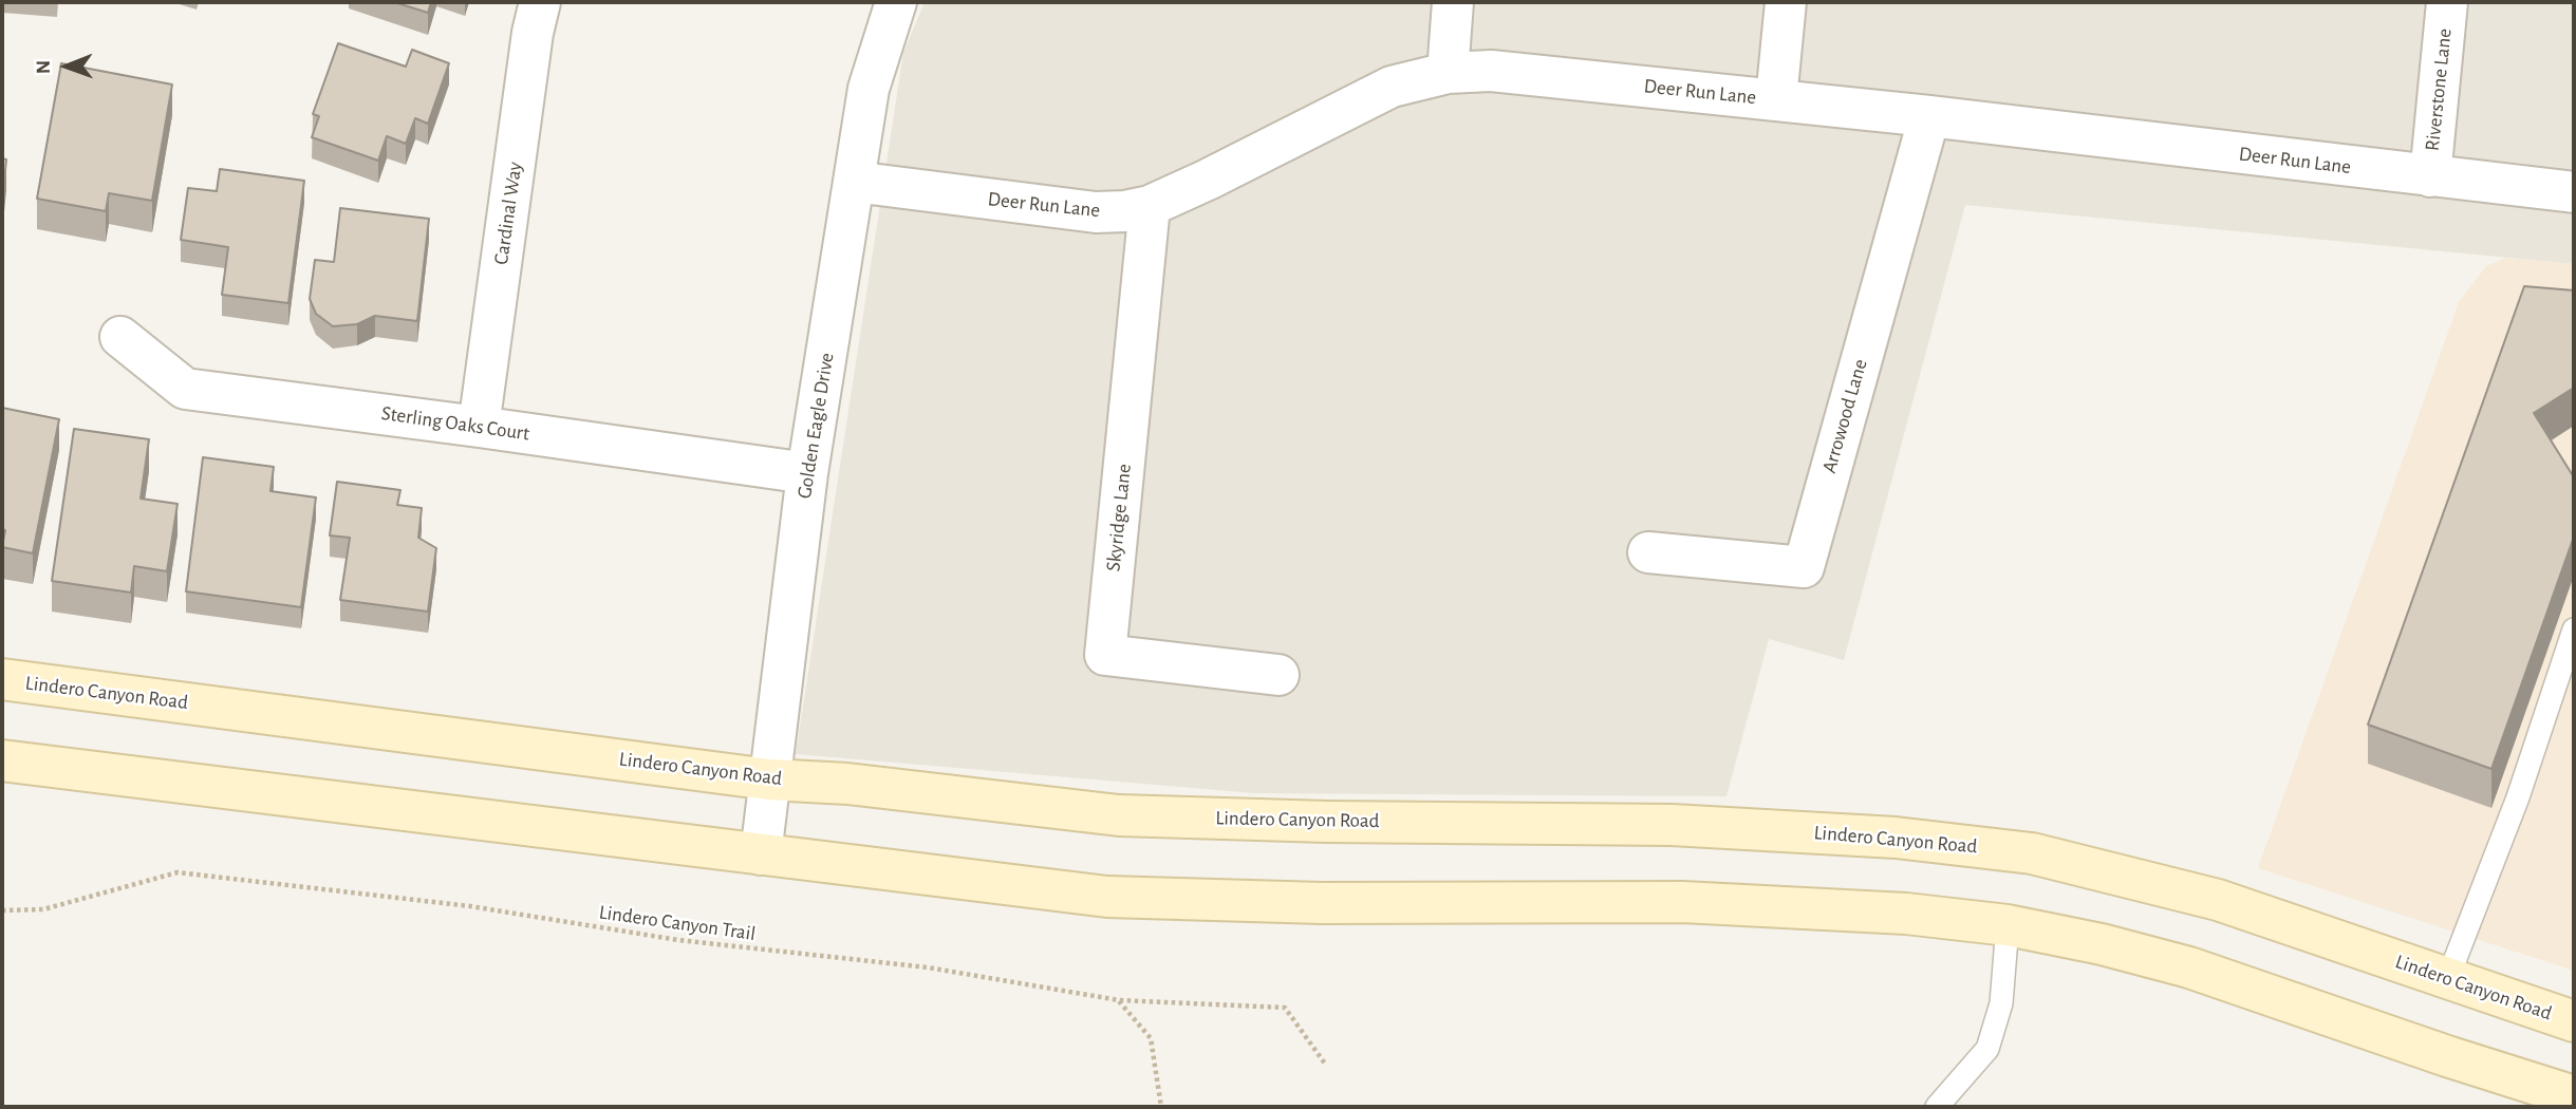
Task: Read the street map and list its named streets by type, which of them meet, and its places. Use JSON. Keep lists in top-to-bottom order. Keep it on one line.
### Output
{"streets":{"street":["Riverstone Lane","Deer Run Lane","Cardinal Way","Arrowood Lane","Sterling Oaks Court","Golden Eagle Drive","Skyridge Lane","Lindero Canyon Road"],"path":["Lindero Canyon Trail"]},"crossings":[["Riverstone Lane","Deer Run Lane"],["Deer Run Lane","Arrowood Lane"],["Deer Run Lane","Golden Eagle Drive"],["Deer Run Lane","Skyridge Lane"],["Cardinal Way","Sterling Oaks Court"],["Sterling Oaks Court","Golden Eagle Drive"],["Golden Eagle Drive","Lindero Canyon Road"]],"north":"left"}
